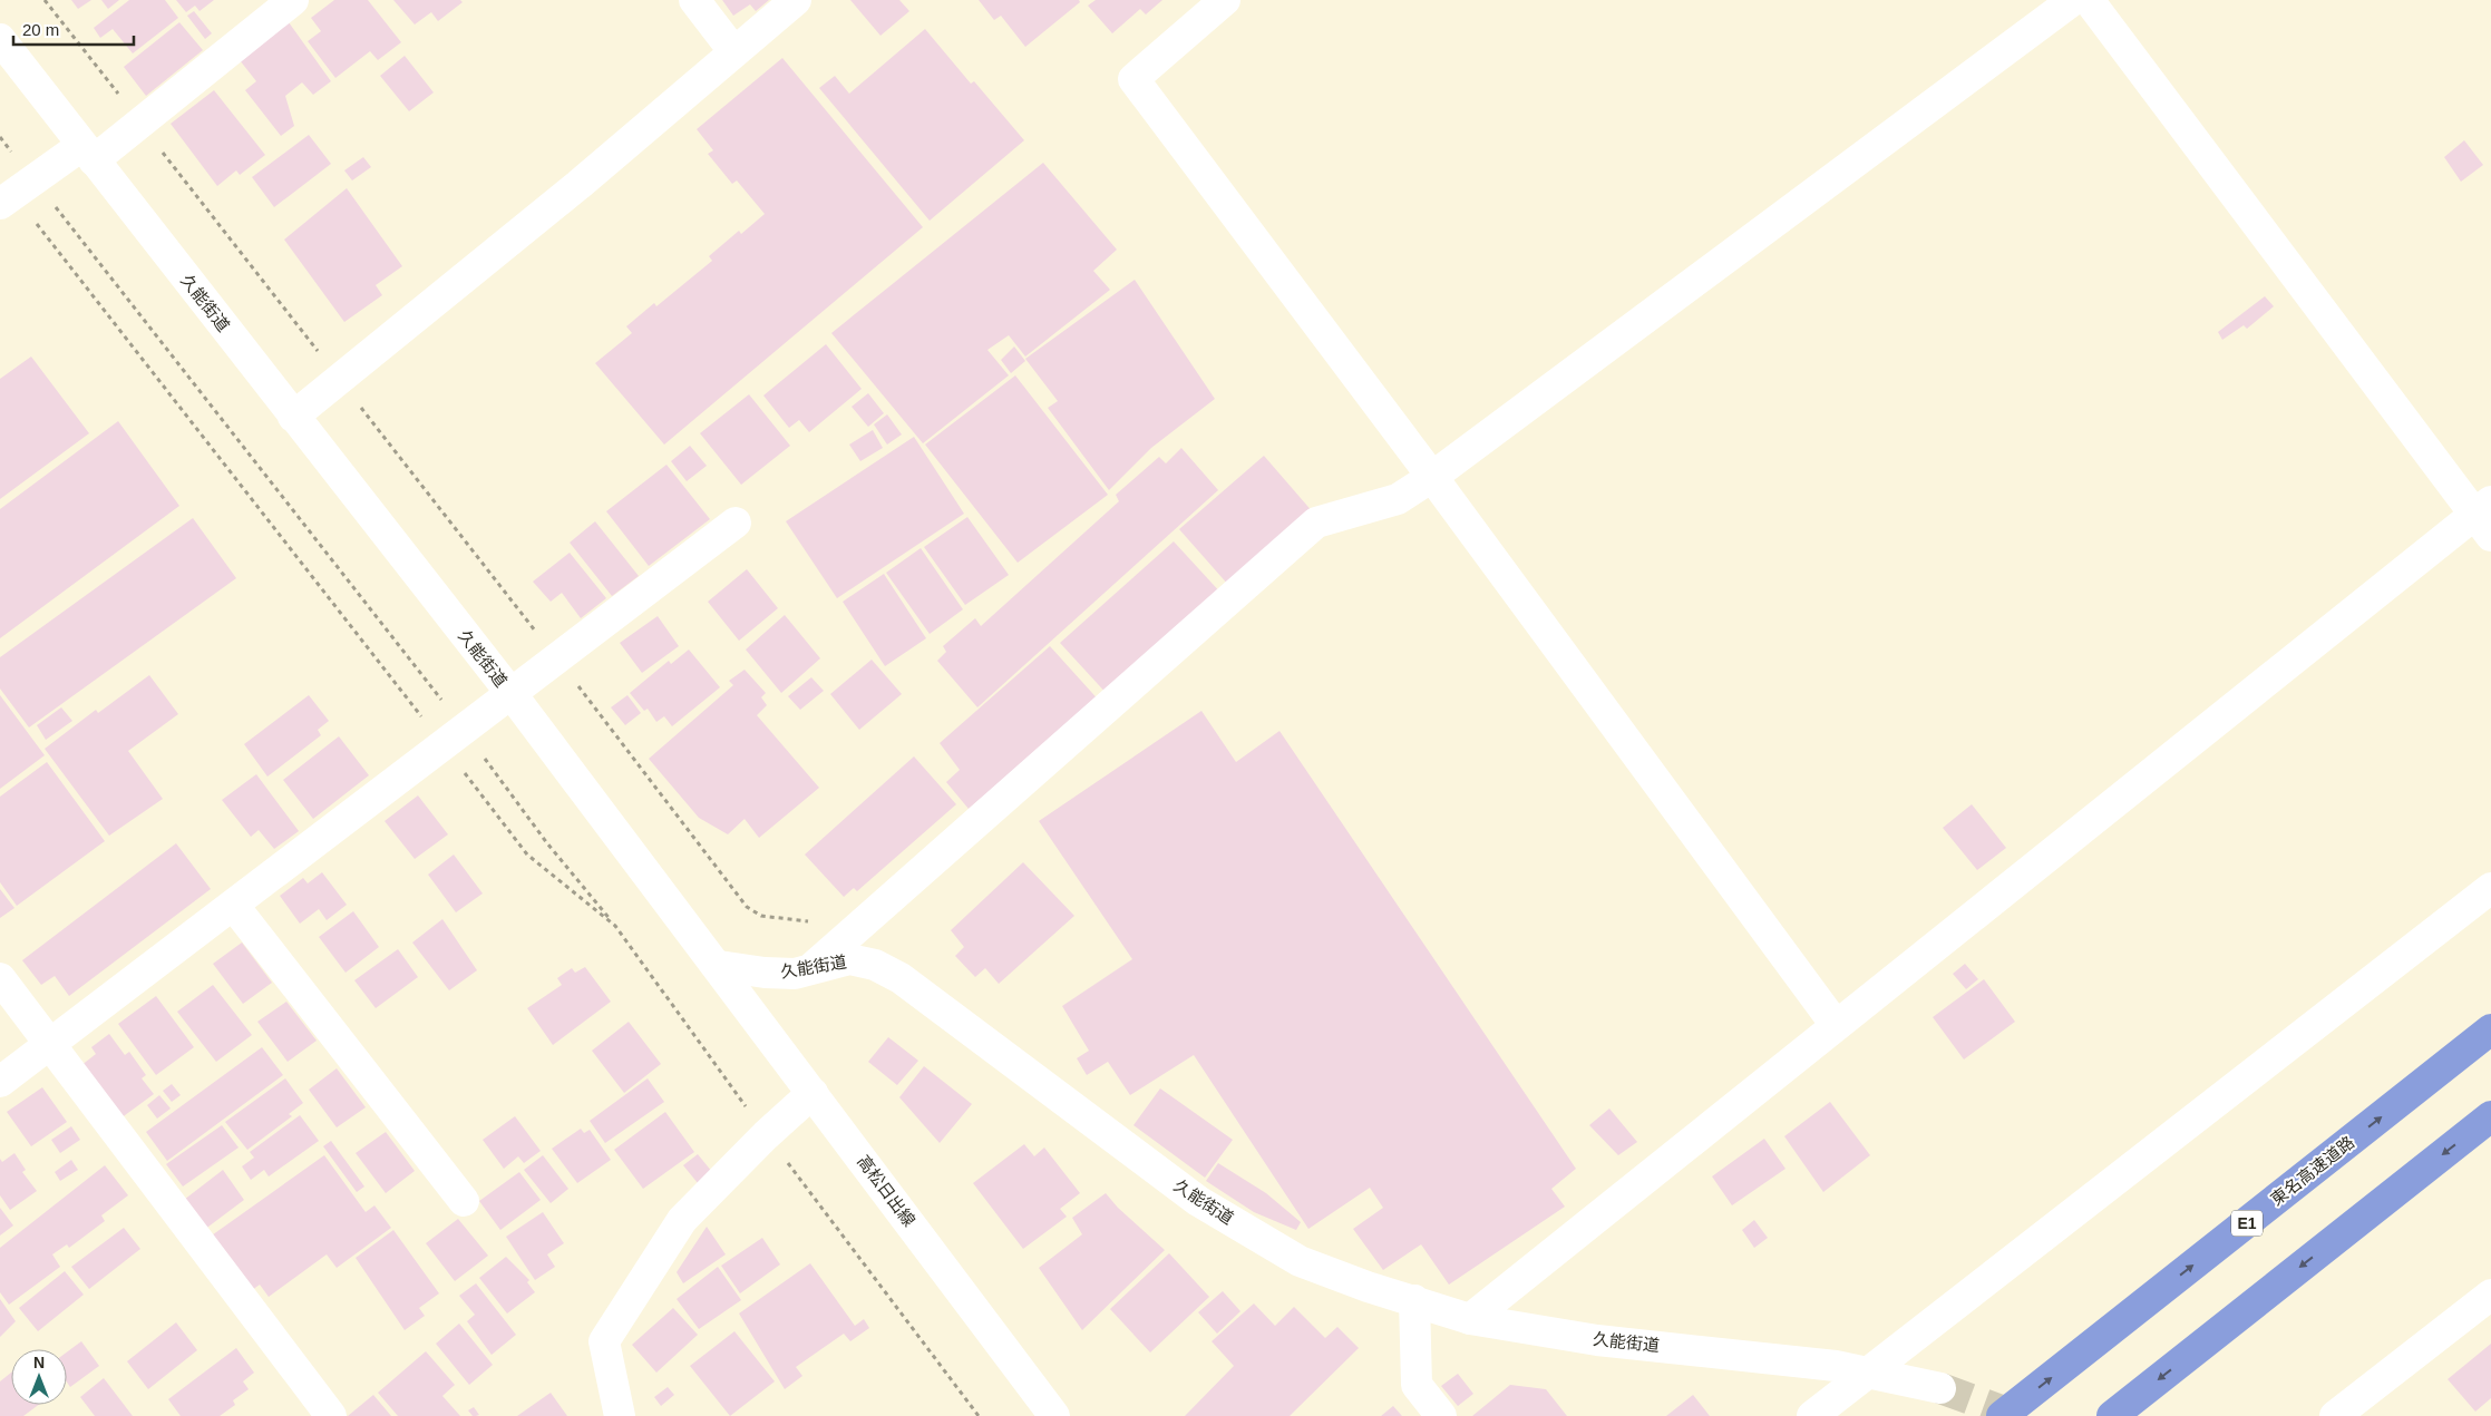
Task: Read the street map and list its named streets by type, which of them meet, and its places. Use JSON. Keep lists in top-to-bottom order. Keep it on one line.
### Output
{"streets":{"highway":["東名高速道路","E1"],"street":["久能街道","高松日出線"]},"crossings":[["久能街道","高松日出線"]],"scale_bar":"20 m","north":"top"}
